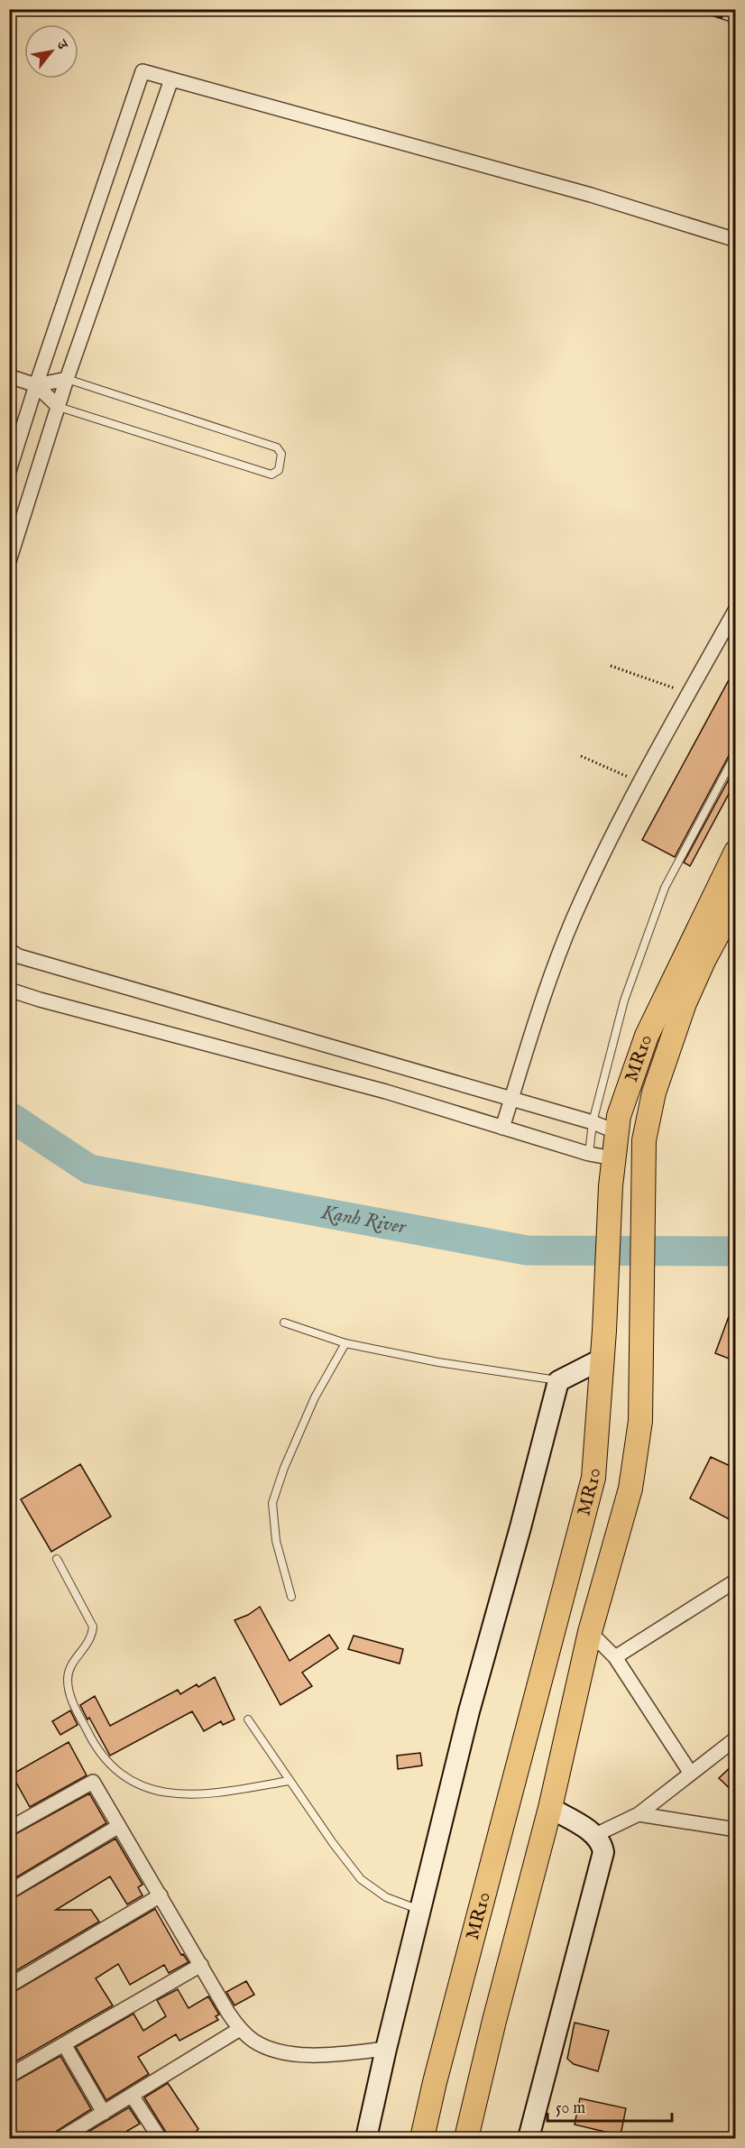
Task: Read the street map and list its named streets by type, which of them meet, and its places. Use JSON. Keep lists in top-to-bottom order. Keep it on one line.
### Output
{"streets":{"main road":["MR10"]},"water":["Kanh River"],"scale_bar":"50 m","north":"top right"}
